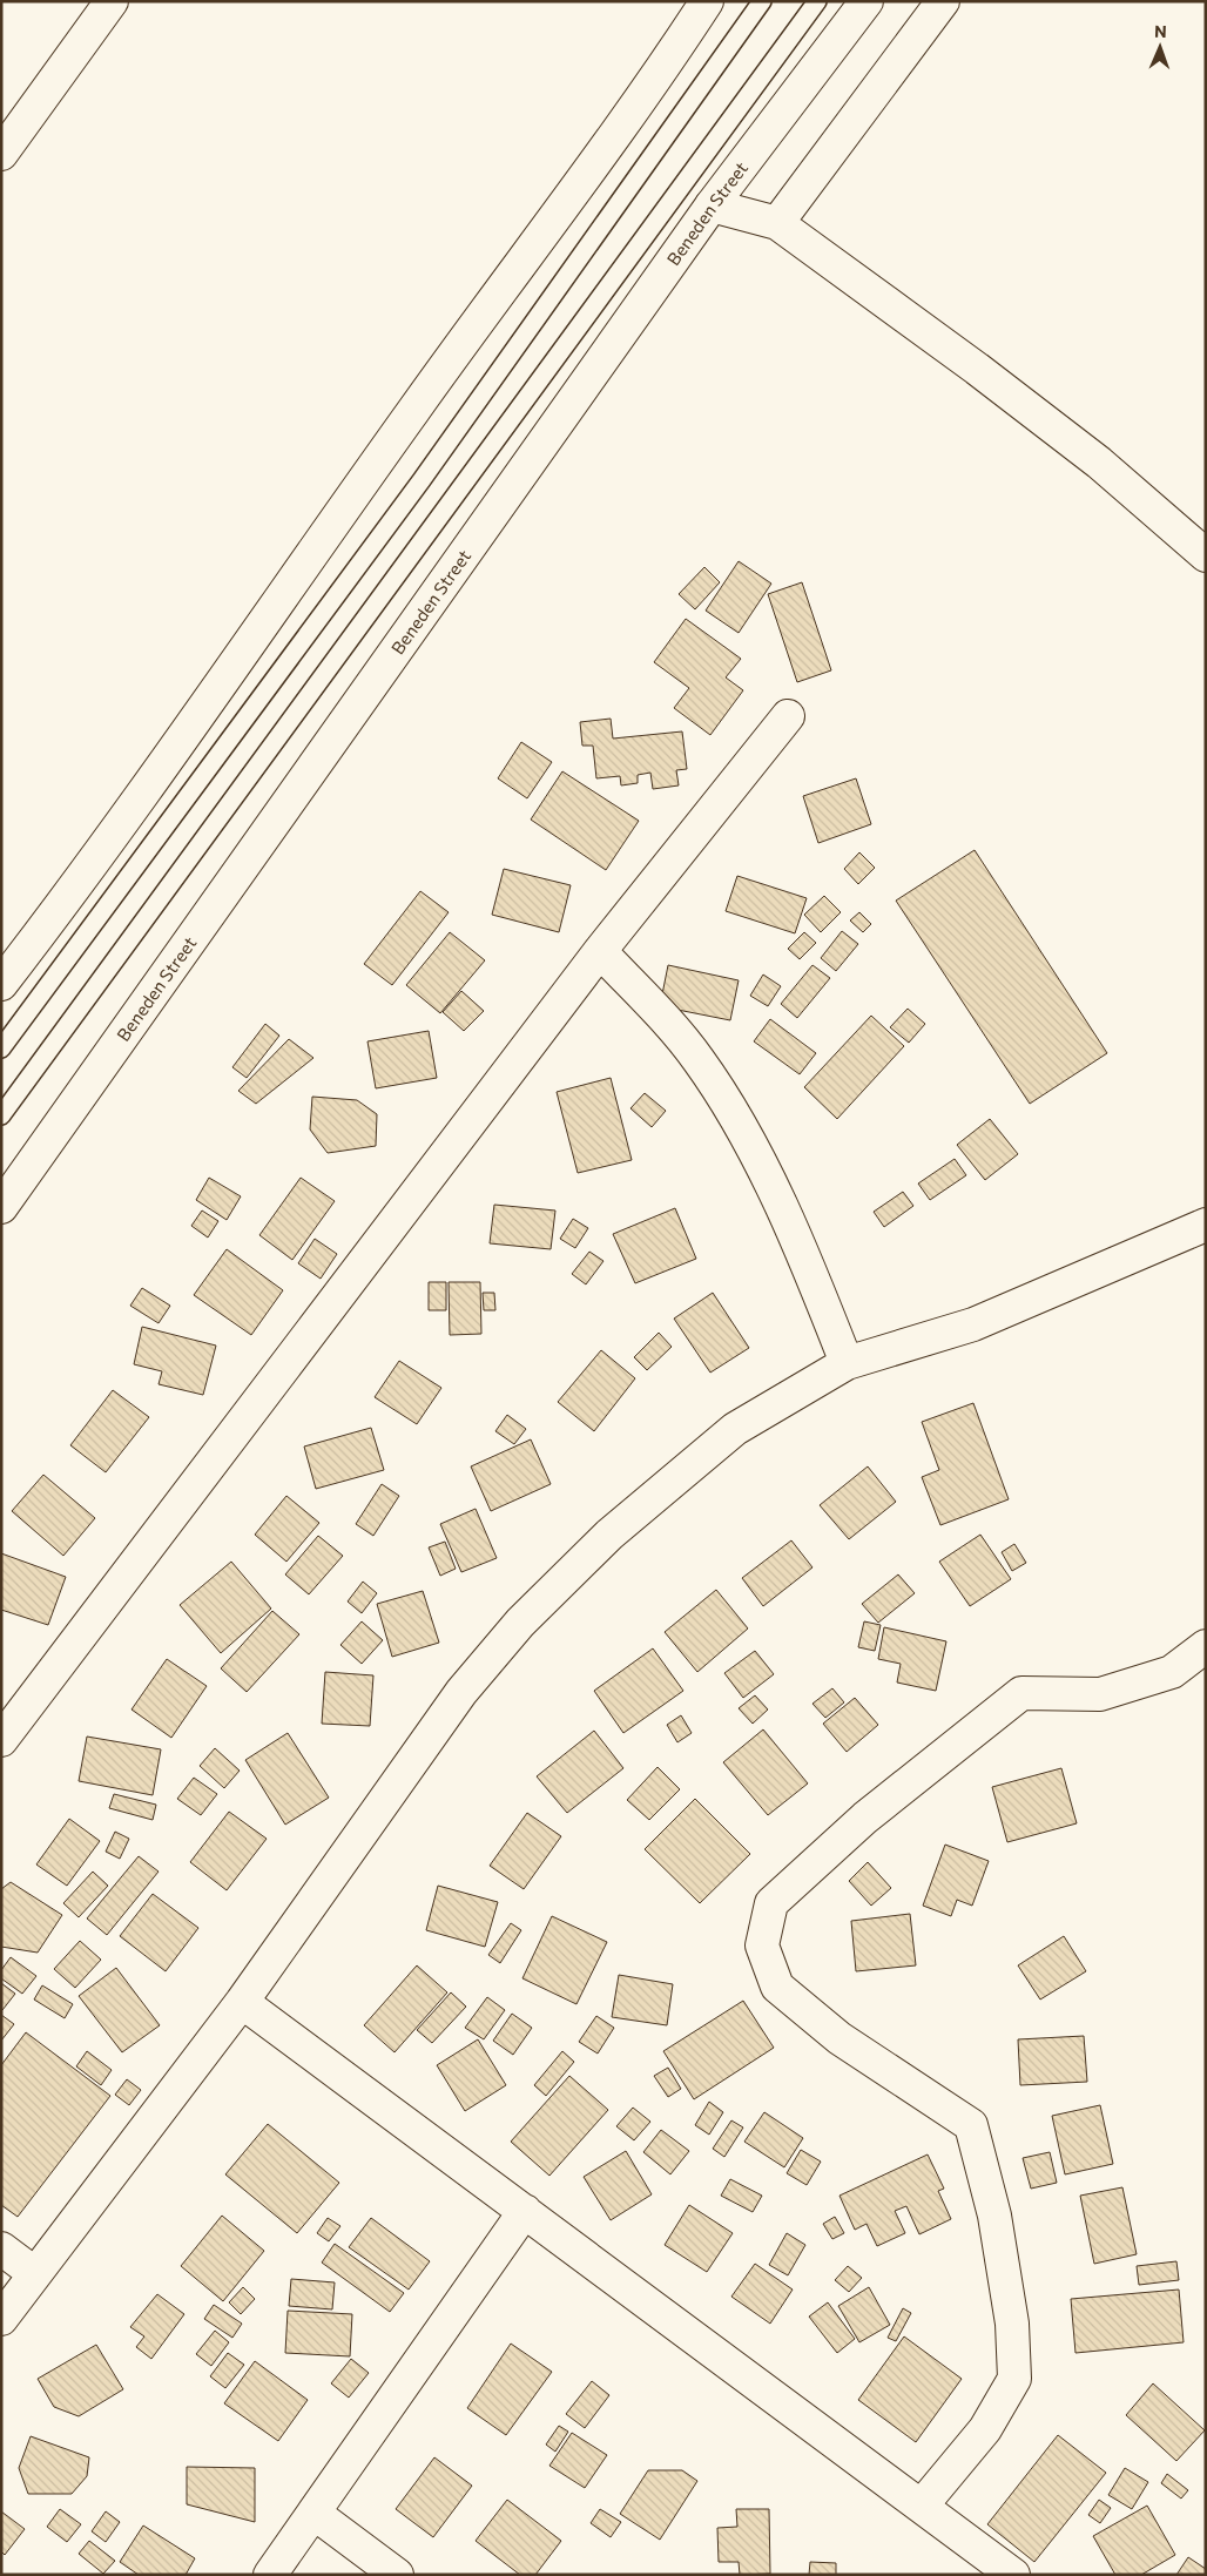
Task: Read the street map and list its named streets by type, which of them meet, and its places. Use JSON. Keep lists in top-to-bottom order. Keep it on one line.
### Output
{"streets":{"street":["Beneden Street"]},"north":"top"}
